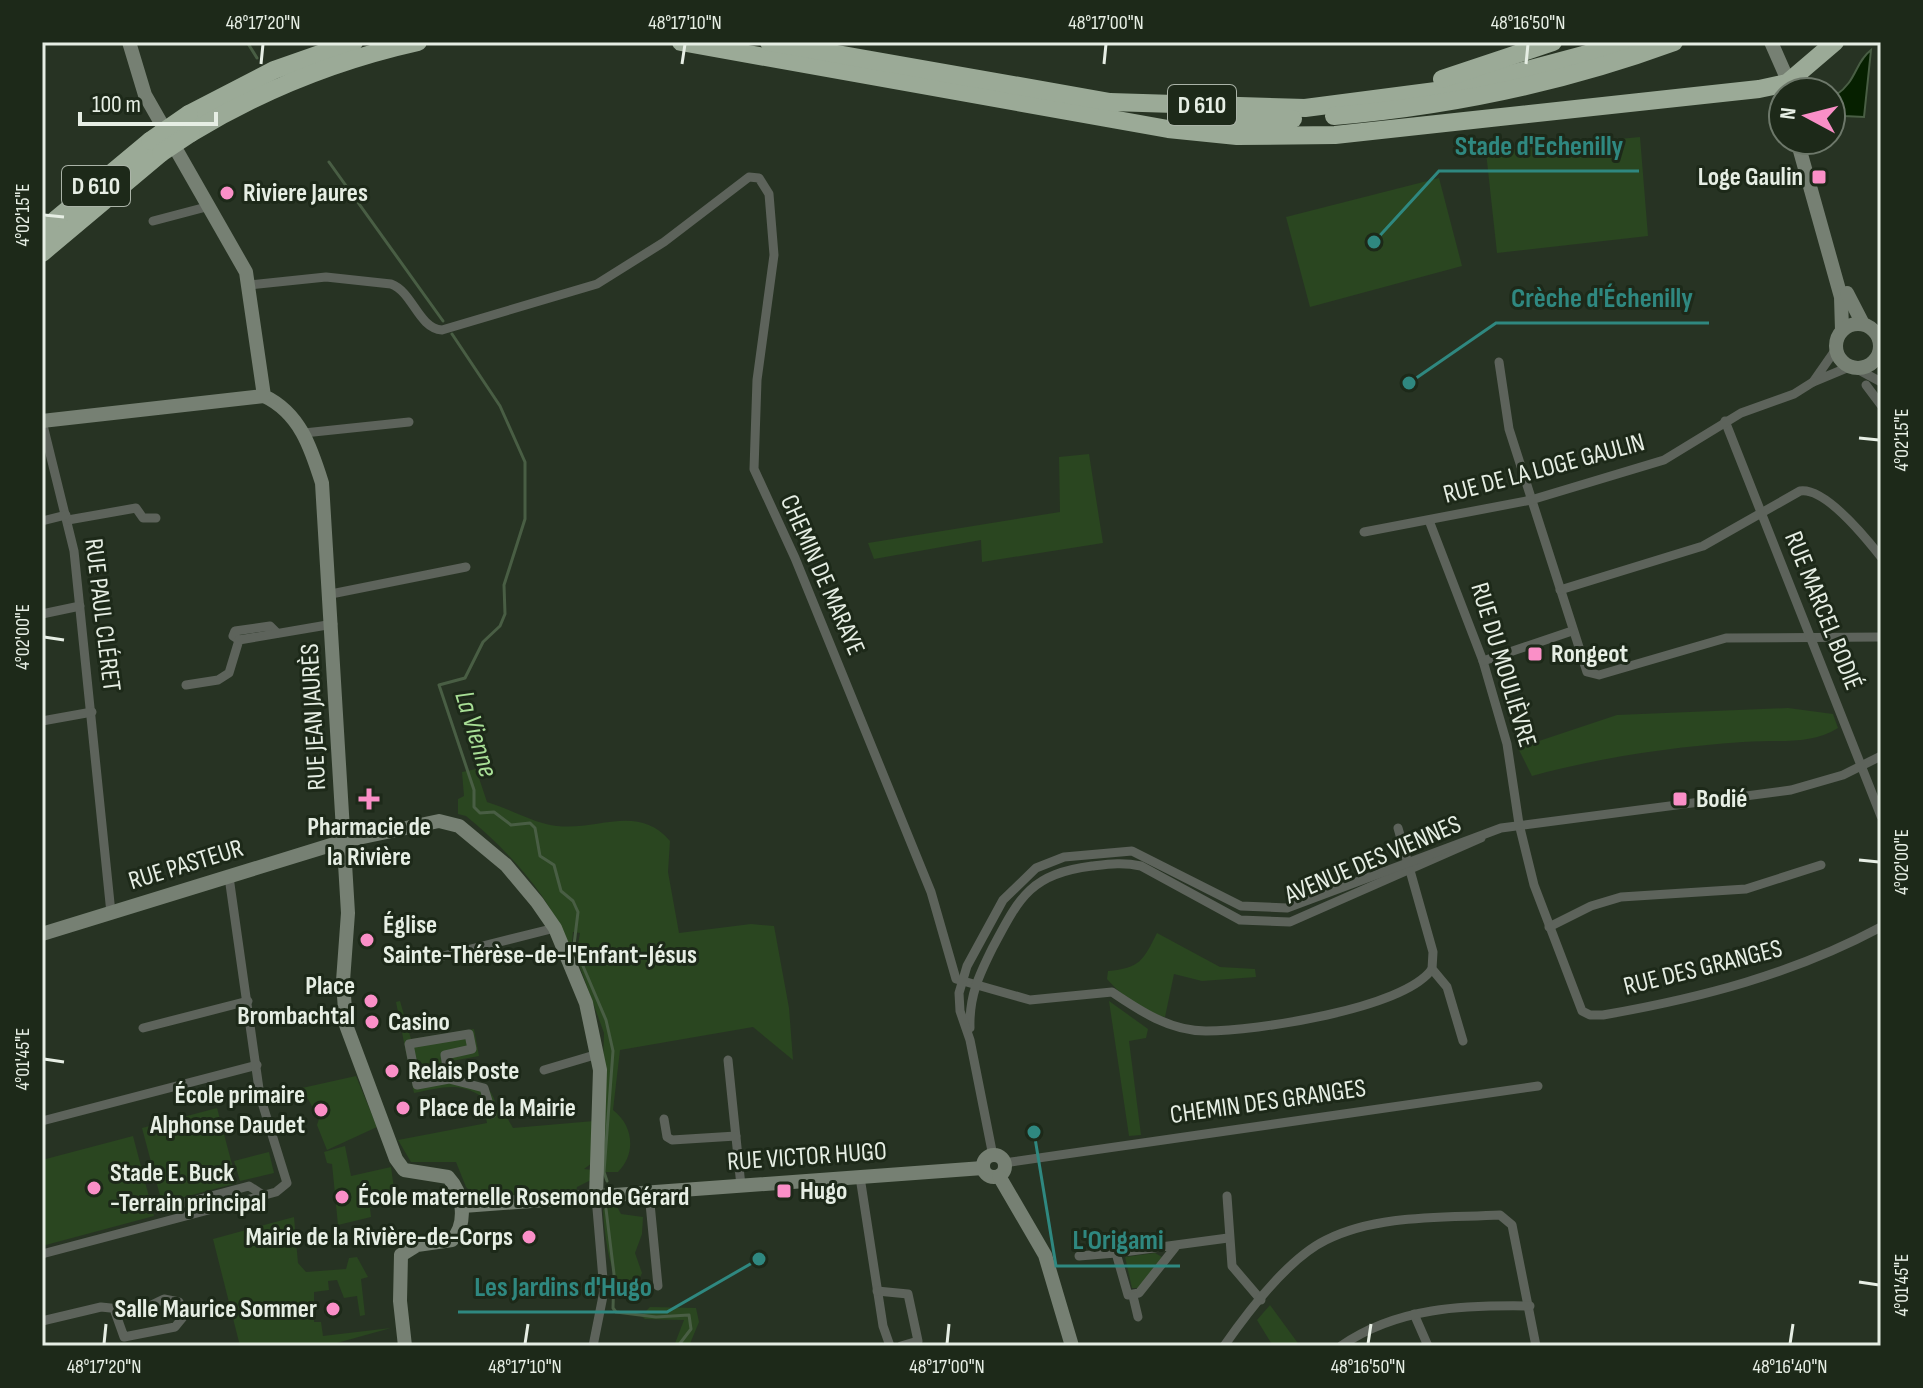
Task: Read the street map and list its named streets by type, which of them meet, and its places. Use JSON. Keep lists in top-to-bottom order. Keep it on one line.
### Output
{"streets":{"highway":["D 610"],"street":["RUE DE LA LOGE GAULIN","CHEMIN DE MARAYE","RUE MARCEL BODIÉ","RUE PAUL CLÉRET","RUE DU MOULIÈVRE","RUE JEAN JAURÈS","AVENUE DES VIENNES","RUE PASTEUR","RUE DES GRANGES","CHEMIN DES GRANGES","RUE VICTOR HUGO"]},"crossings":[["RUE DE LA LOGE GAULIN","RUE MARCEL BODIÉ"],["RUE DE LA LOGE GAULIN","RUE DU MOULIÈVRE"],["CHEMIN DE MARAYE","AVENUE DES VIENNES"],["RUE MARCEL BODIÉ","AVENUE DES VIENNES"],["RUE PAUL CLÉRET","RUE PASTEUR"],["RUE DU MOULIÈVRE","AVENUE DES VIENNES"],["RUE DU MOULIÈVRE","RUE DES GRANGES"],["RUE JEAN JAURÈS","RUE PASTEUR"],["RUE JEAN JAURÈS","RUE VICTOR HUGO"],["AVENUE DES VIENNES","RUE DES GRANGES"],["AVENUE DES VIENNES","CHEMIN DES GRANGES"],["AVENUE DES VIENNES","RUE VICTOR HUGO"],["CHEMIN DES GRANGES","RUE VICTOR HUGO"]],"water":["La Vienne"],"places":{"transit":["Loge Gaulin","Rongeot","Bodié","Hugo"],"other":["Riviere Jaures","Stade d'Echenilly","Crèche d'Échenilly","Église Sainte-Thérèse-de-l'Enfant-Jésus","Place Brombachtal","Casino","Relais Poste","Place de la Mairie","École primaire Alphonse Daudet","L'Origami","Stade E. Buck -Terrain principal","École maternelle Rosemonde Gérard","Mairie de la Rivière-de-Corps","Les Jardins d'Hugo","Salle Maurice Sommer"],"health":["Pharmacie de la Rivière"]},"scale_bar":"100 m","north":"left","coordinates":["48°17'20\"N","48°17'10\"N","48°17'00\"N","48°16'50\"N","4°02'15\"E","4°02'00\"E","4°01'45\"E","48°16'40\"N"]}
